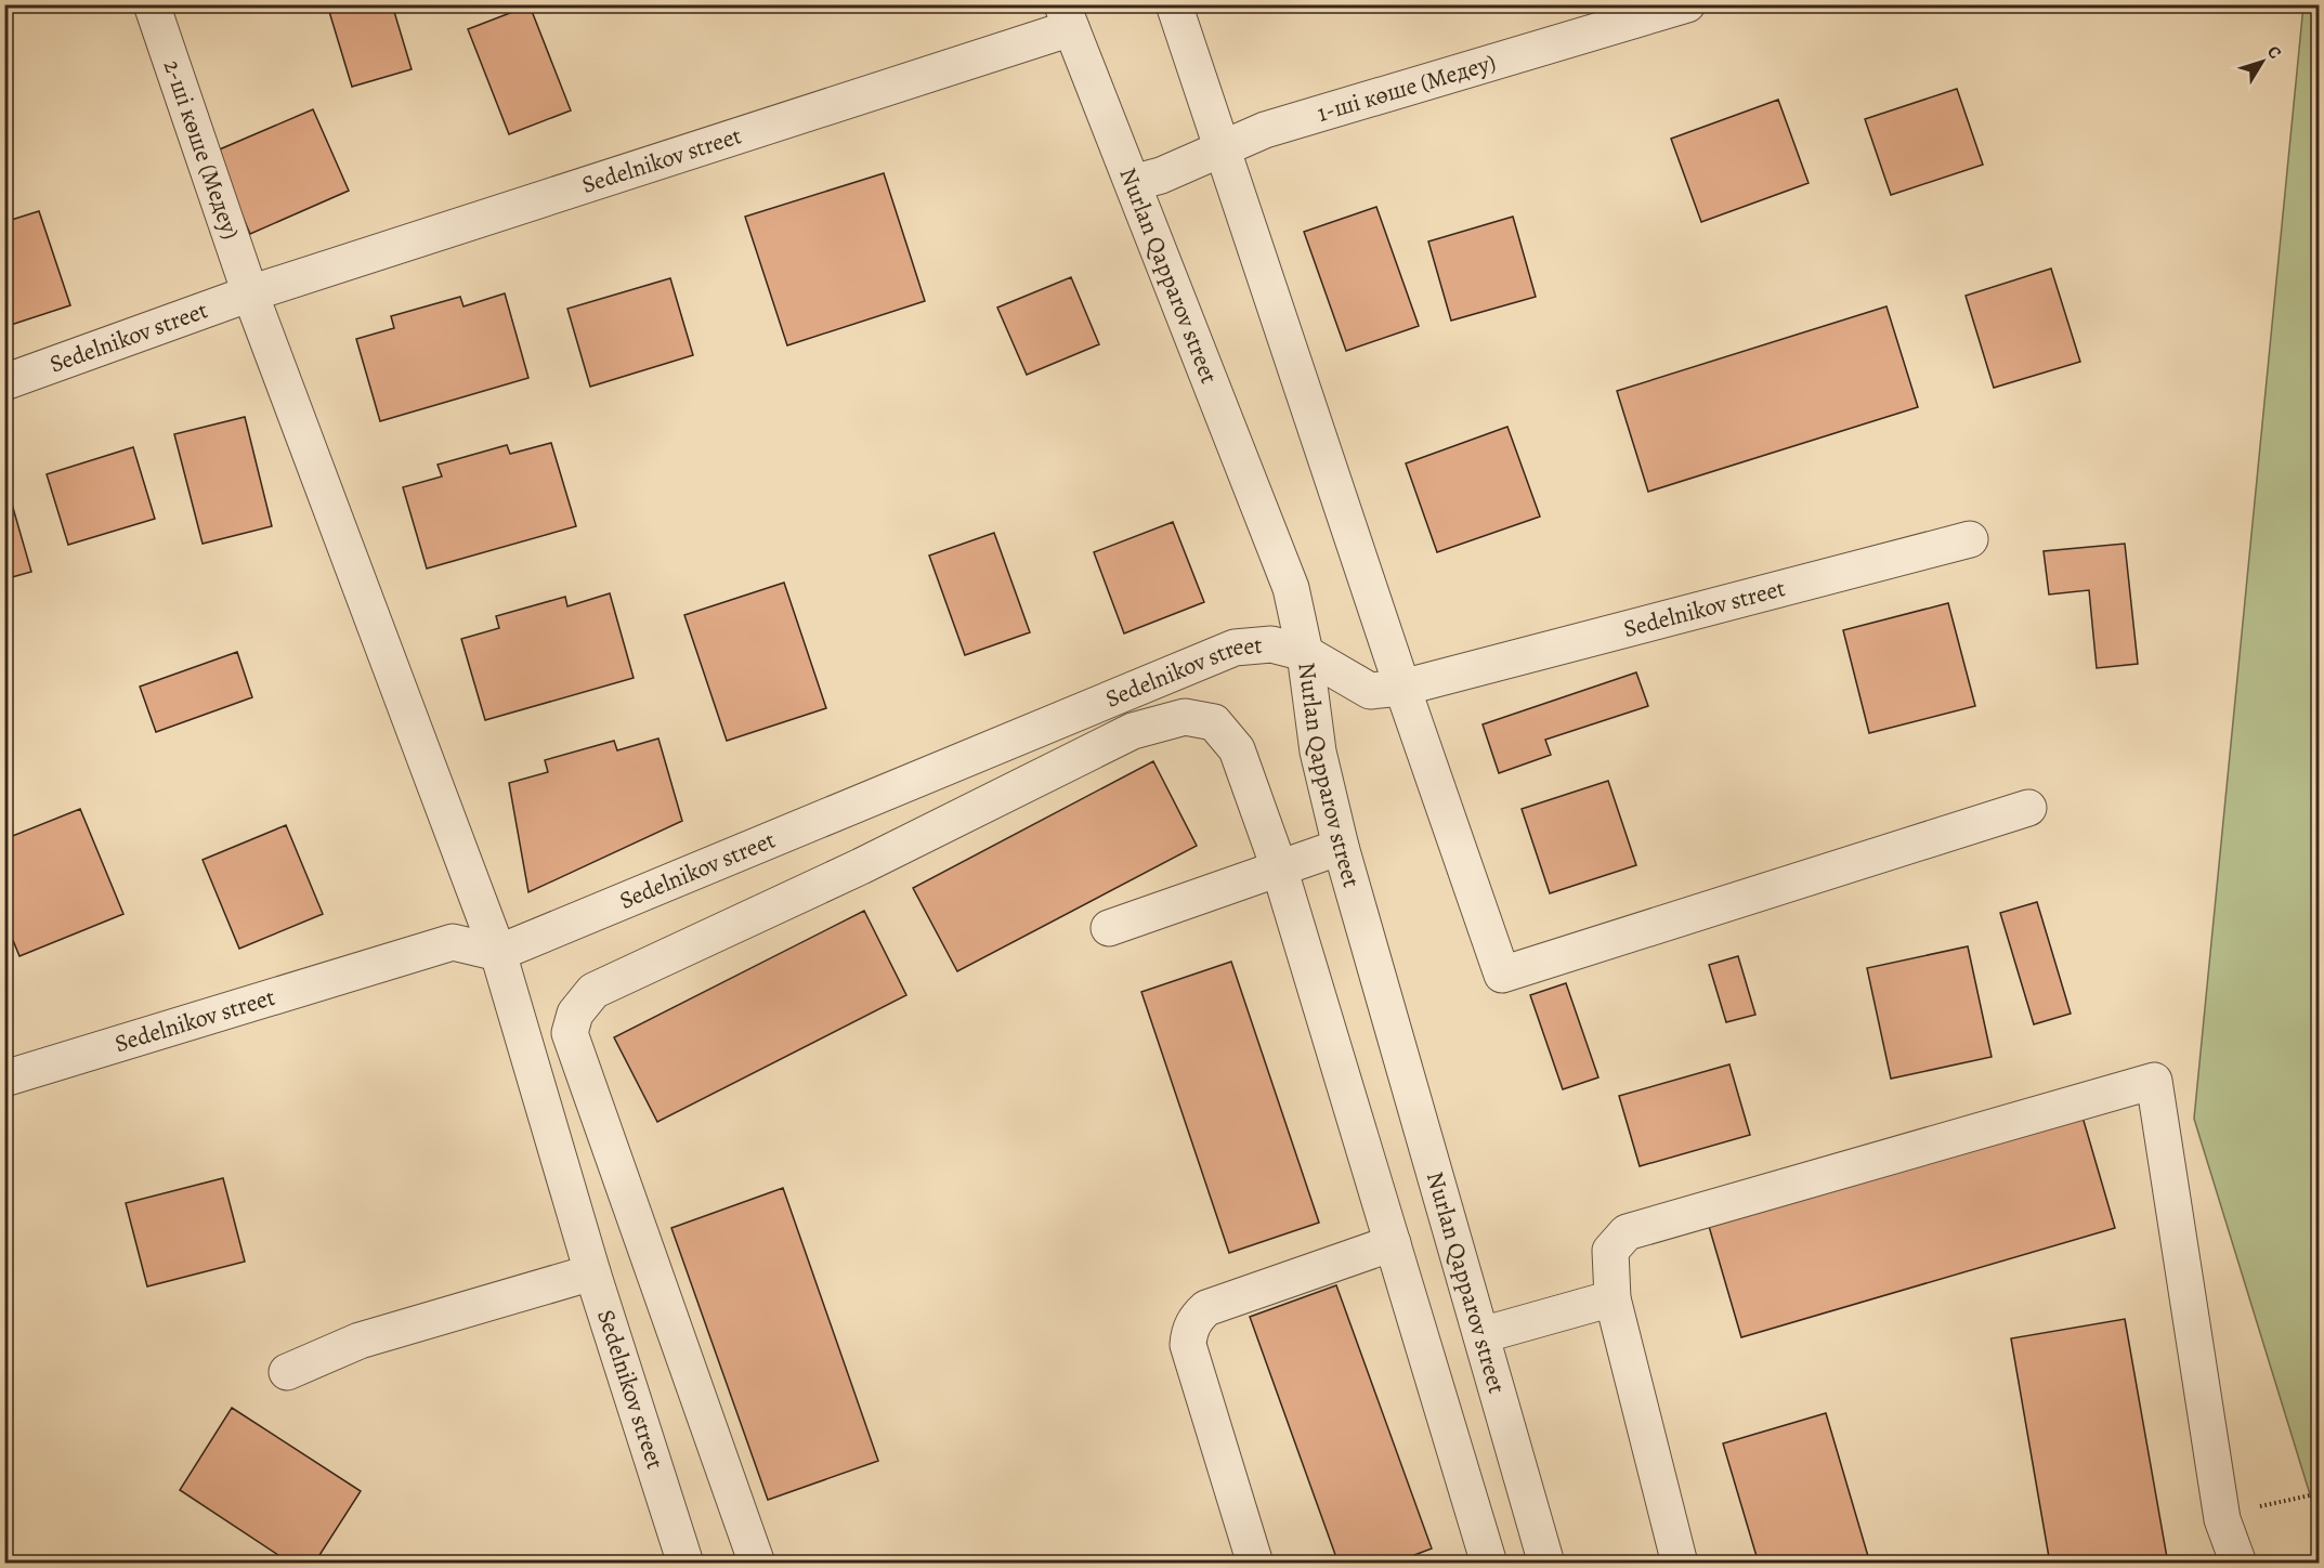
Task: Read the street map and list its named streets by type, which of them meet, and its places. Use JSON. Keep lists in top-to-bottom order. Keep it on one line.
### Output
{"streets":{"street":["1-ші көше (Медеу)","2-ші көше (Медеу)","Sedelnikov street","Nurlan Qapparov street"]},"crossings":[["1-ші көше (Медеу)","Nurlan Qapparov street"],["2-ші көше (Медеу)","Sedelnikov street"],["Sedelnikov street","Nurlan Qapparov street"]],"north":"top right"}
